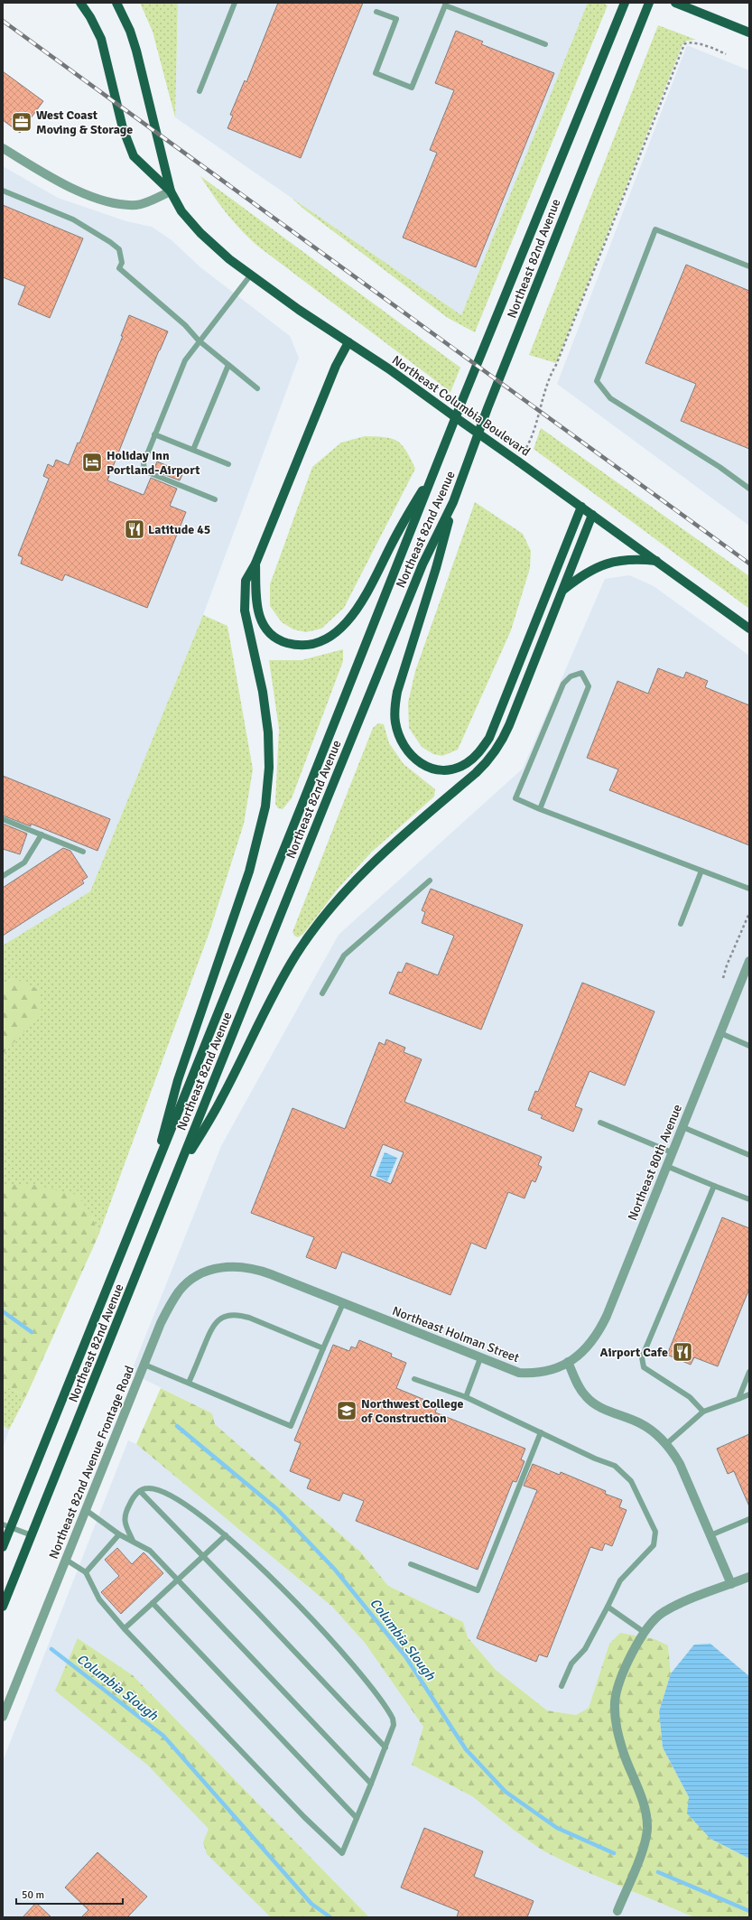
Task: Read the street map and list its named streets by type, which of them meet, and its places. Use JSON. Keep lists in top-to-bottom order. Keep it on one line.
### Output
{"streets":{"main road":["Northeast 82nd Avenue","Northeast Columbia Boulevard"],"street":["Northeast 80th Avenue","Northeast Holman Street","Northeast 82nd Avenue Frontage Road"]},"crossings":[["Northeast 80th Avenue","Northeast Holman Street"],["Northeast Holman Street","Northeast 82nd Avenue Frontage Road"]],"water":["Columbia Slough"],"places":{"office":["West Coast Moving & Storage"],"hotel":["Holiday Inn Portland-Airport"],"restaurant":["Latitude 45","Airport Cafe"],"school or university":["Northwest College of Construction"]},"scale_bar":"50 m"}
